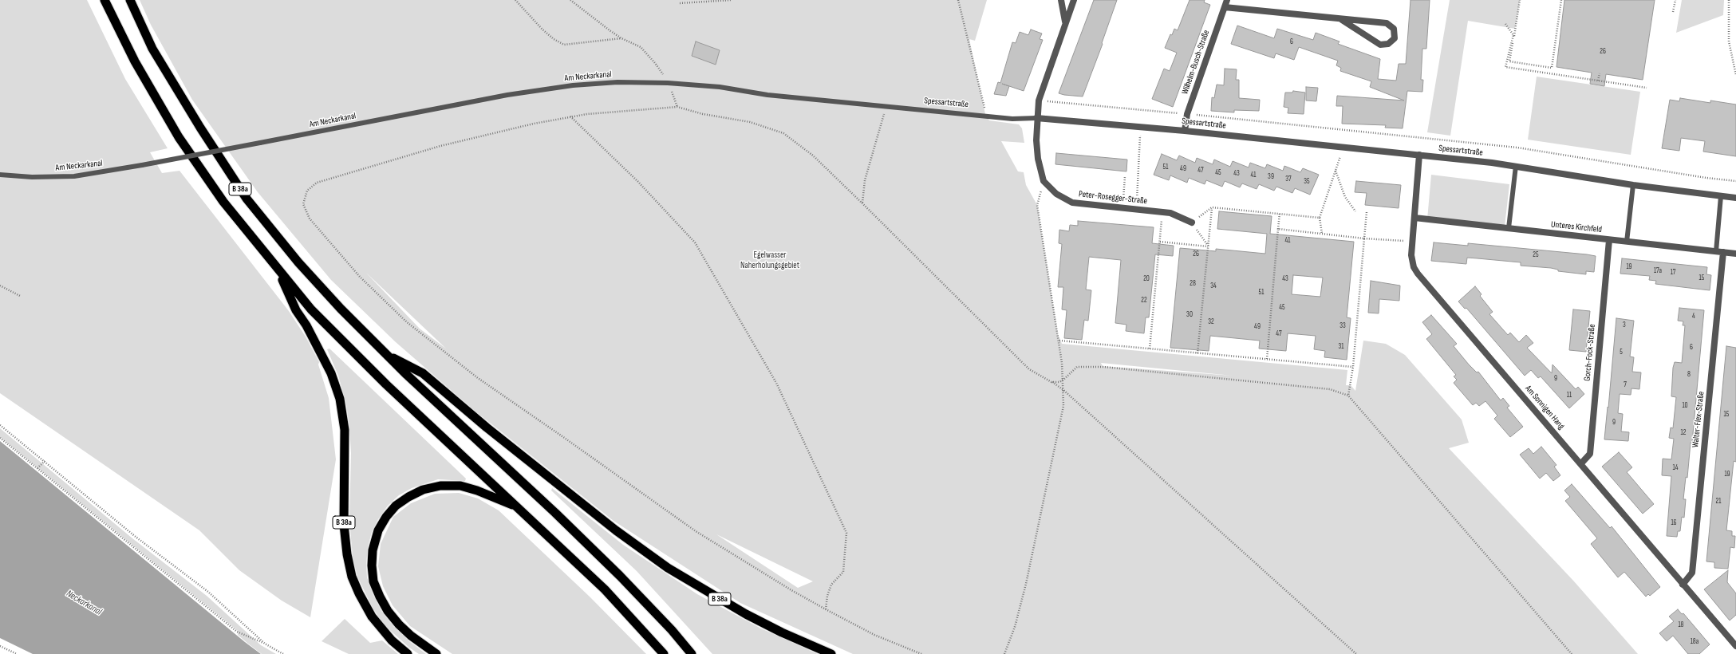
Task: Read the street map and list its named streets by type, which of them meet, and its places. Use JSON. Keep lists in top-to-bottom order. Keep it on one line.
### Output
{"streets":{"highway":["B 38a"],"street":["Wilhelm-Busch-Straße","Spessartstraße","Peter-Rosegger-Straße","Unteres Kirchfeld","Gorch-Fock-Straße","Am Sonnigen Hang","Walter-Flex-Straße"],"lane":["Am Neckarkanal"]},"crossings":[["Wilhelm-Busch-Straße","Spessartstraße"],["Am Neckarkanal","Spessartstraße"],["Spessartstraße","Am Sonnigen Hang"],["Unteres Kirchfeld","Gorch-Fock-Straße"],["Unteres Kirchfeld","Am Sonnigen Hang"],["Unteres Kirchfeld","Walter-Flex-Straße"],["Gorch-Fock-Straße","Am Sonnigen Hang"],["Am Sonnigen Hang","Walter-Flex-Straße"]],"water":["Neckarkanal"],"parks":["Egelwasser Naherholungsgebiet"],"house_numbers":["6","26","51","49","47","45","43","41","39","37","35","41","26","25","19","17a","17","15","20","43","28","34","51","22","45","30","4","32","3","33","49","47","31","6","5","8","9","7","11","10","15","9","12","14","19","21","16","18","18a"]}
